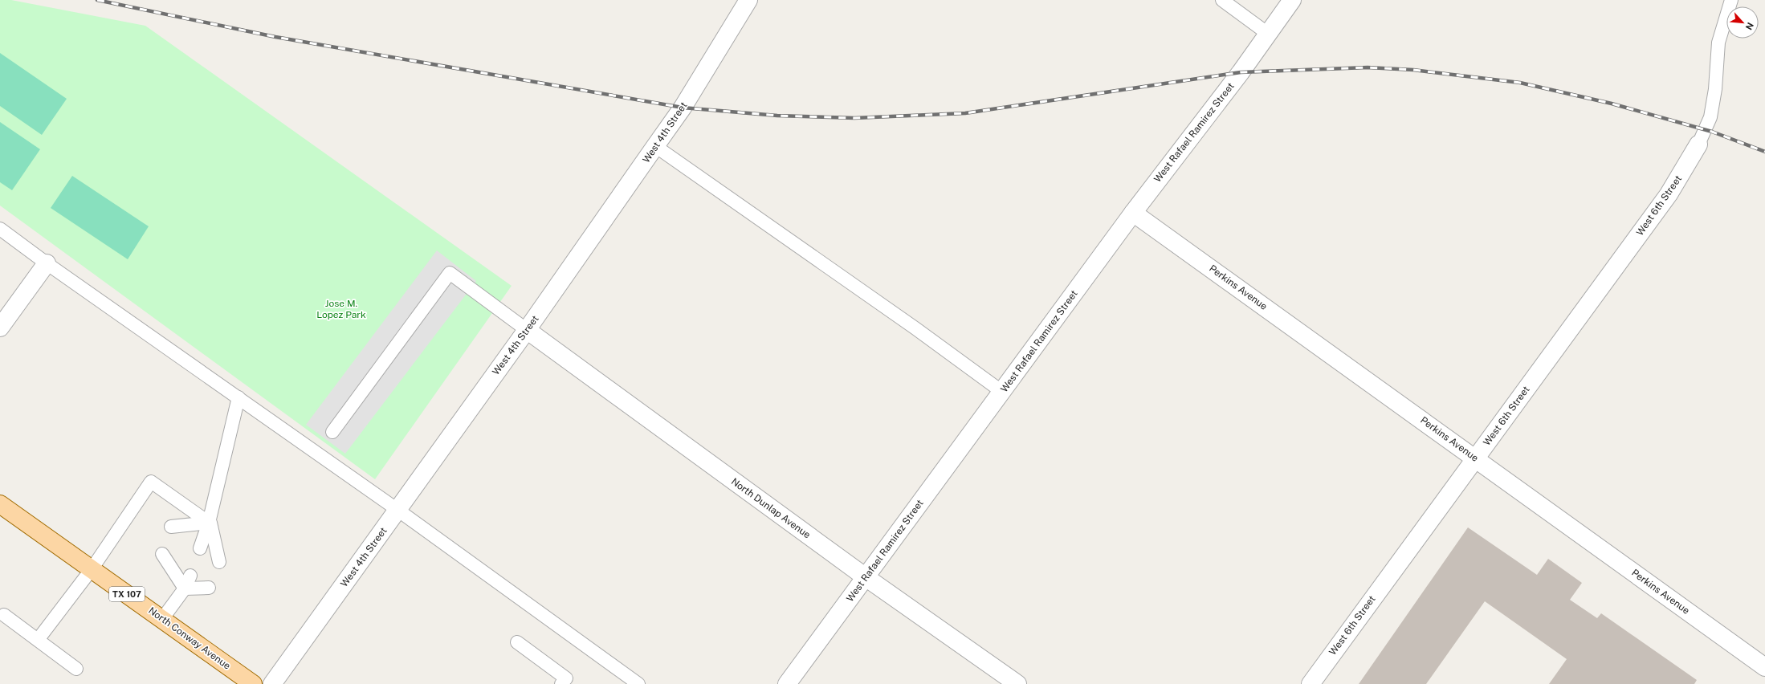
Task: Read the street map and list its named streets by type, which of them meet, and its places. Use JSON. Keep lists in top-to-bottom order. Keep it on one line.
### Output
{"streets":{"main road":["TX 107","North Conway Avenue"],"street":["West 4th Street","West Rafael Ramirez Street","West 6th Street","Perkins Avenue","North Dunlap Avenue"]},"crossings":[["West 4th Street","North Dunlap Avenue"],["West Rafael Ramirez Street","Perkins Avenue"],["West Rafael Ramirez Street","North Dunlap Avenue"],["West 6th Street","Perkins Avenue"]],"parks":["Jose M. Lopez Park"],"north":"bottom right"}
